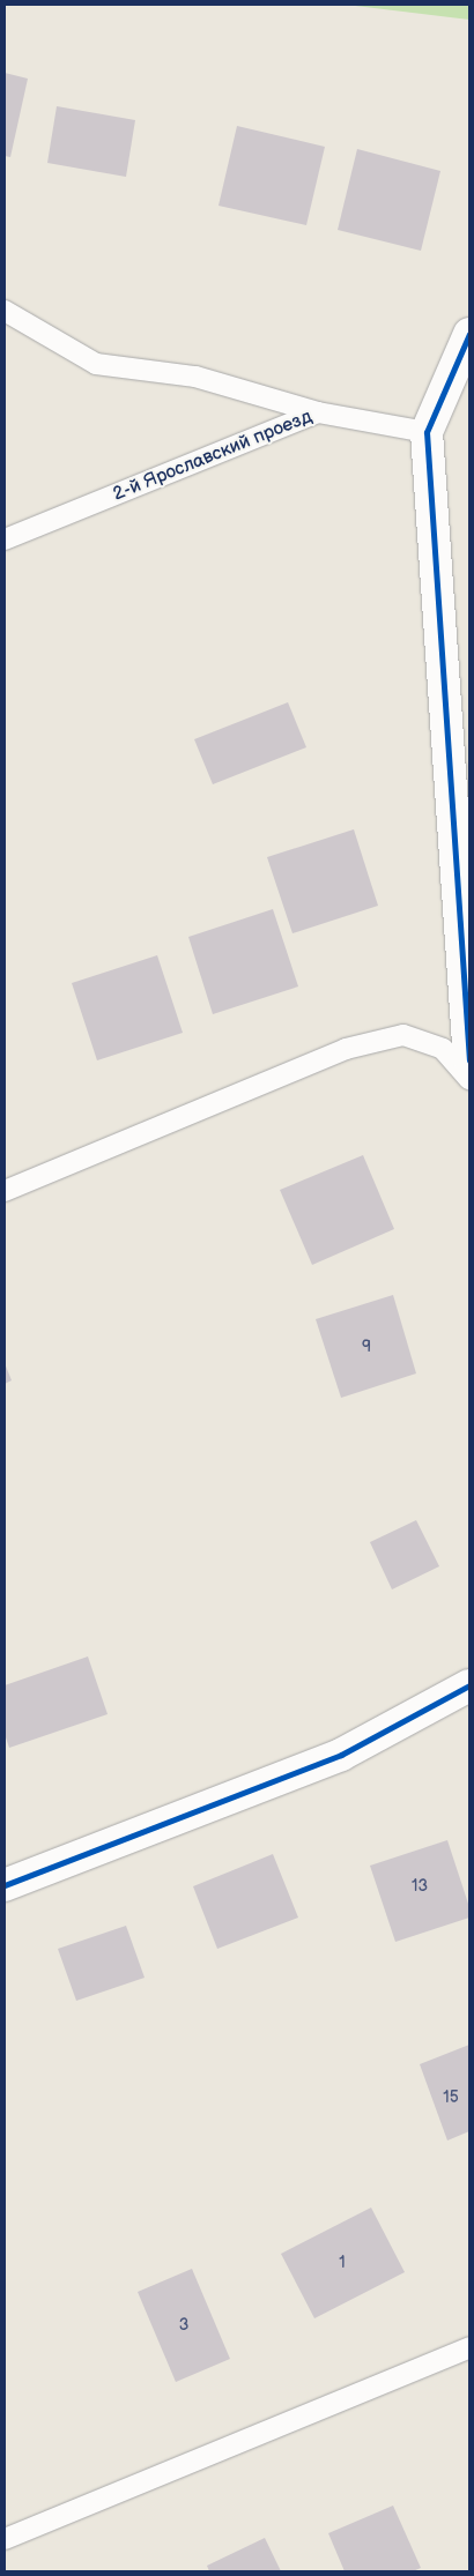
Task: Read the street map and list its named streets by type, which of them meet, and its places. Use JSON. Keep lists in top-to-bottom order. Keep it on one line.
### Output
{"streets":{"lane":["2-й Ярославский проезд"]},"house_numbers":["9","13","15","1","3"]}
